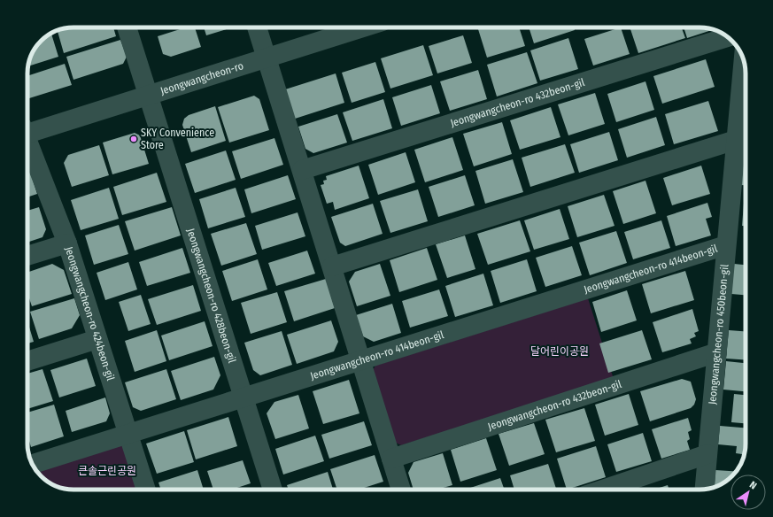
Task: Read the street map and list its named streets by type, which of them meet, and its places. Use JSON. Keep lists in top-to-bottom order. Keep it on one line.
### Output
{"streets":{"street":["Jeongwangcheon-ro","Jeongwangcheon-ro 432beon-gil","Jeongwangcheon-ro 414beon-gil","Jeongwangcheon-ro 428beon-gil","Jeongwangcheon-ro 424beon-gil","Jeongwangcheon-ro 450beon-gil"]},"crossings":[["Jeongwangcheon-ro","Jeongwangcheon-ro 428beon-gil"],["Jeongwangcheon-ro 432beon-gil","Jeongwangcheon-ro 450beon-gil"],["Jeongwangcheon-ro 414beon-gil","Jeongwangcheon-ro 428beon-gil"],["Jeongwangcheon-ro 414beon-gil","Jeongwangcheon-ro 424beon-gil"],["Jeongwangcheon-ro 414beon-gil","Jeongwangcheon-ro 450beon-gil"]],"parks":["달어린이공원","큰솔근린공원"],"places":["SKY Convenience Store"],"north":"top right"}
